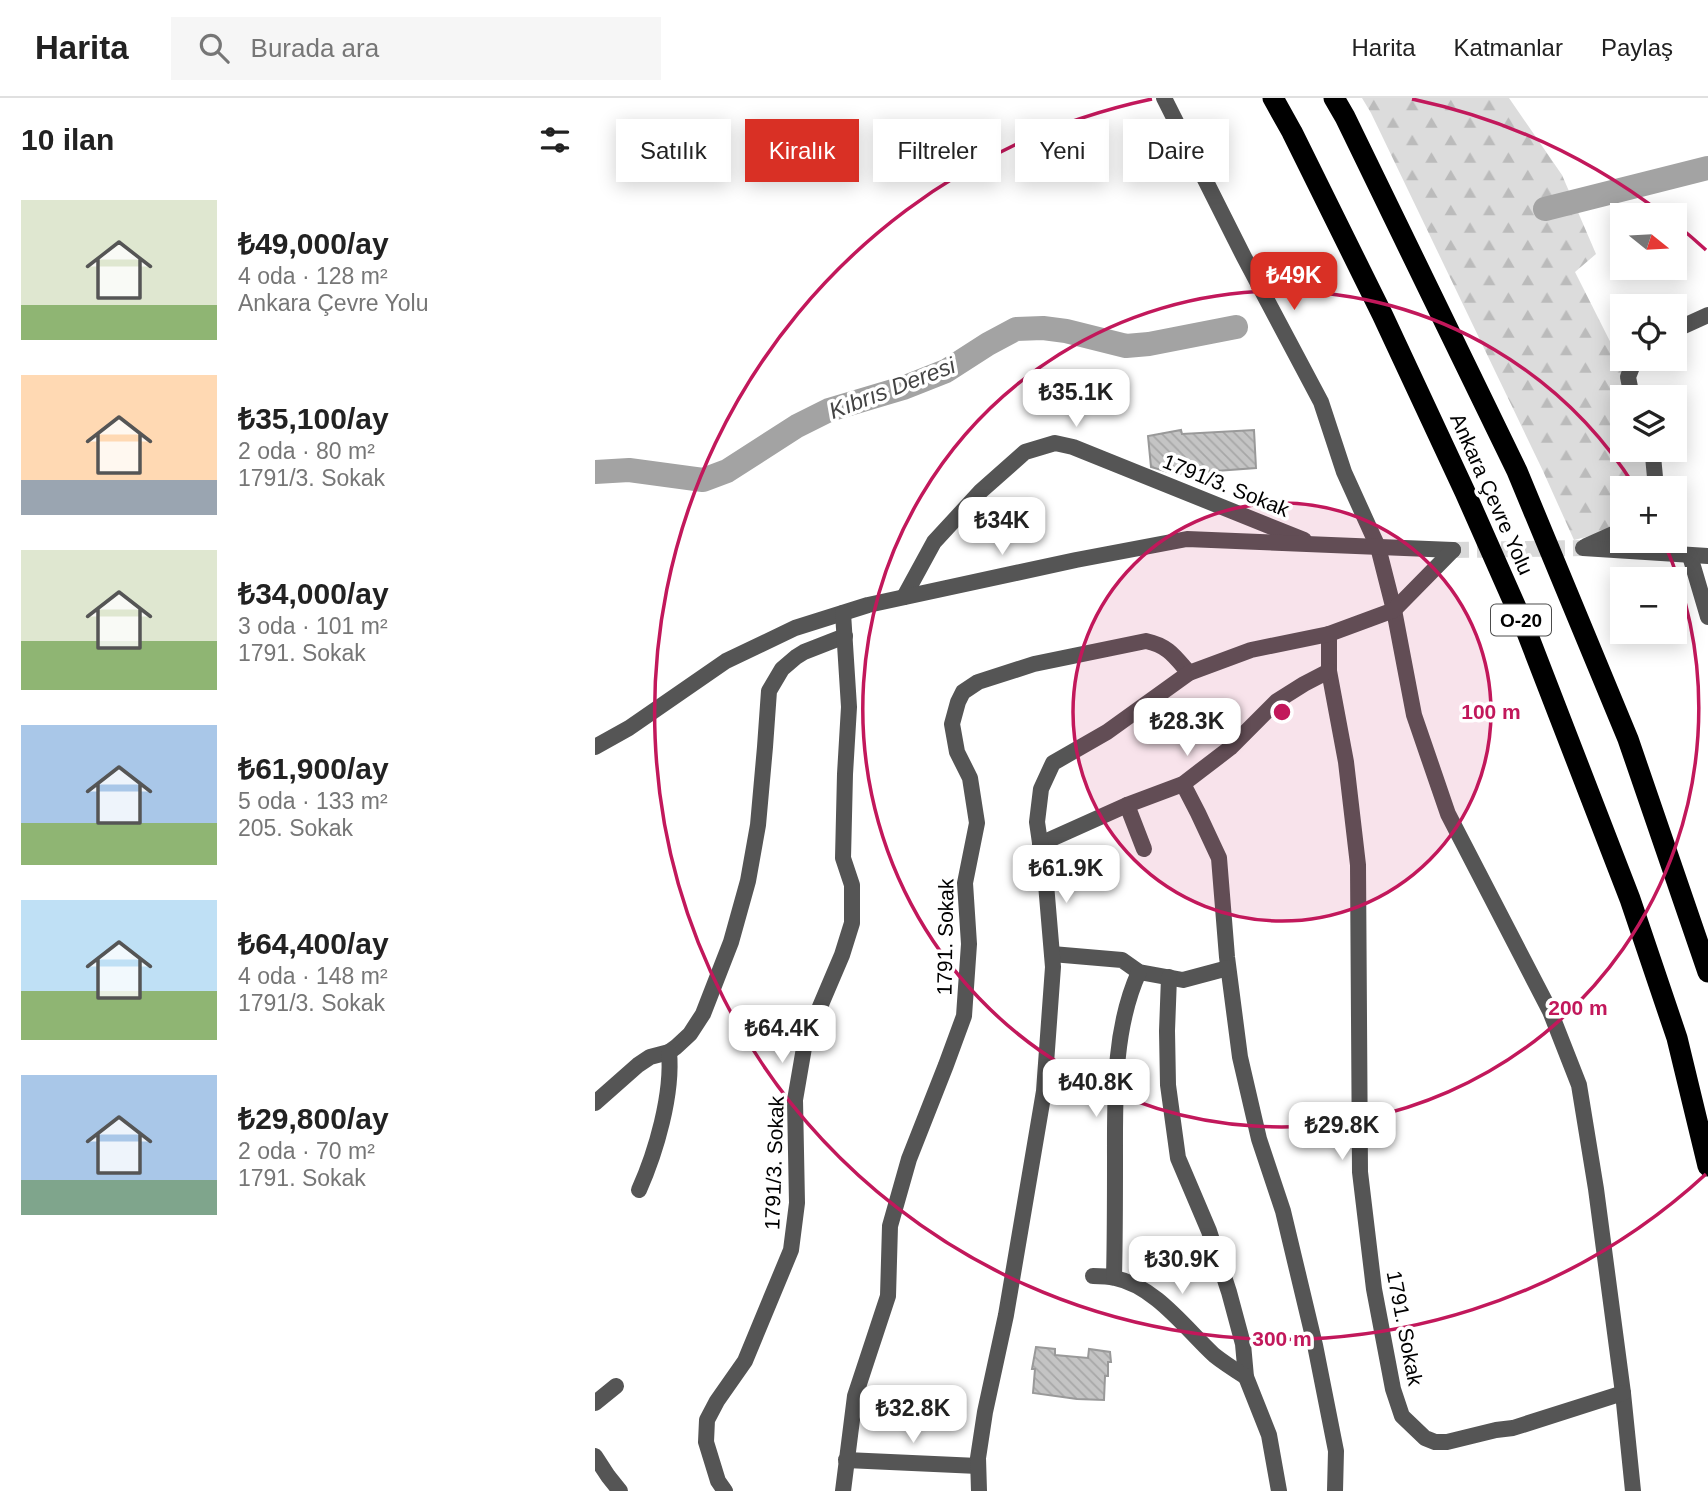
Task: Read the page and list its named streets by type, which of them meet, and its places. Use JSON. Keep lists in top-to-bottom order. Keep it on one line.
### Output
{"streets":{"highway":["Ankara Çevre Yolu","O-20"],"street":["1791/3. Sokak","1791. Sokak"]},"water":["Kıbrıs Deresi"],"north":"right","page":{"header":"Harita","search":"Burada ara","nav":["Harita","Katmanlar","Paylaş"],"heading":"10 ilan","chip":["Satılık","Kiralık","Filtreler","Yeni","Daire"],"list":[{"name":"₺49,000/ay","note":"4 oda · 128 m² · Ankara Çevre Yolu"},{"name":"₺35,100/ay","note":"2 oda · 80 m² · 1791/3. Sokak"},{"name":"₺34,000/ay","note":"3 oda · 101 m² · 1791. Sokak"},{"name":"₺61,900/ay","note":"5 oda · 133 m² · 205. Sokak"},{"name":"₺64,400/ay","note":"4 oda · 148 m² · 1791/3. Sokak"},{"name":"₺29,800/ay","note":"2 oda · 70 m² · 1791. Sokak"}],"map_buttons":["+","−"],"price":["₺49K","₺35.1K","₺34K","₺28.3K","₺61.9K","₺64.4K","₺40.8K","₺29.8K","₺30.9K","₺32.8K"]},"rings":["100 m","200 m","300 m"]}
